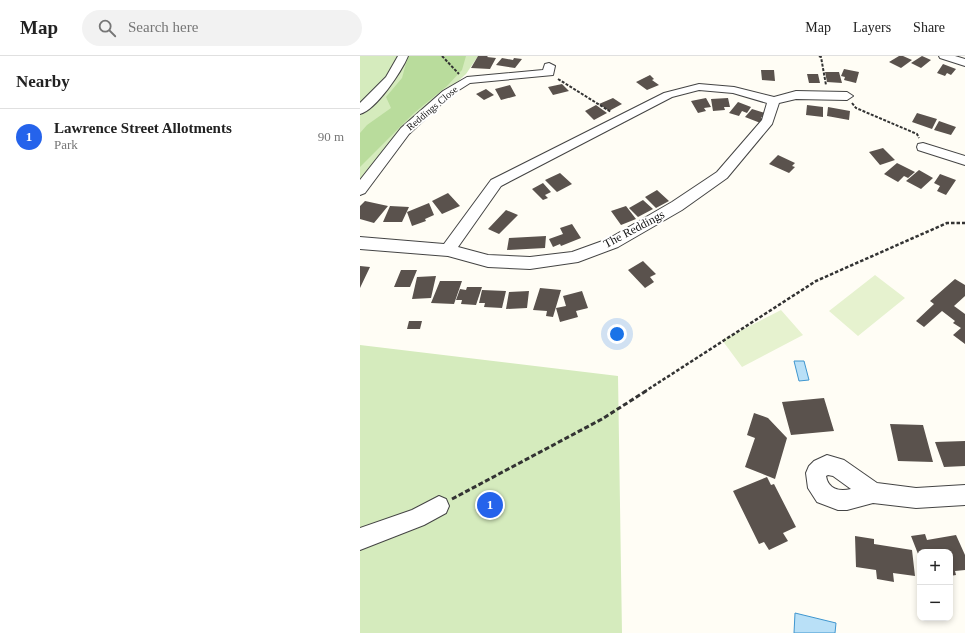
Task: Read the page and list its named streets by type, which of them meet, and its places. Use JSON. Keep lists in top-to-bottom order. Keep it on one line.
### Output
{"streets":{"street":["Reddings Close","The Reddings"]},"page":{"header":"Map","search":"Search here","nav":["Map","Layers","Share"],"heading":"Nearby","list":[{"mark":"1","name":"Lawrence Street Allotments","note":"Park","value":"90 m"}],"pins":"1","map_buttons":["+","−"]}}
